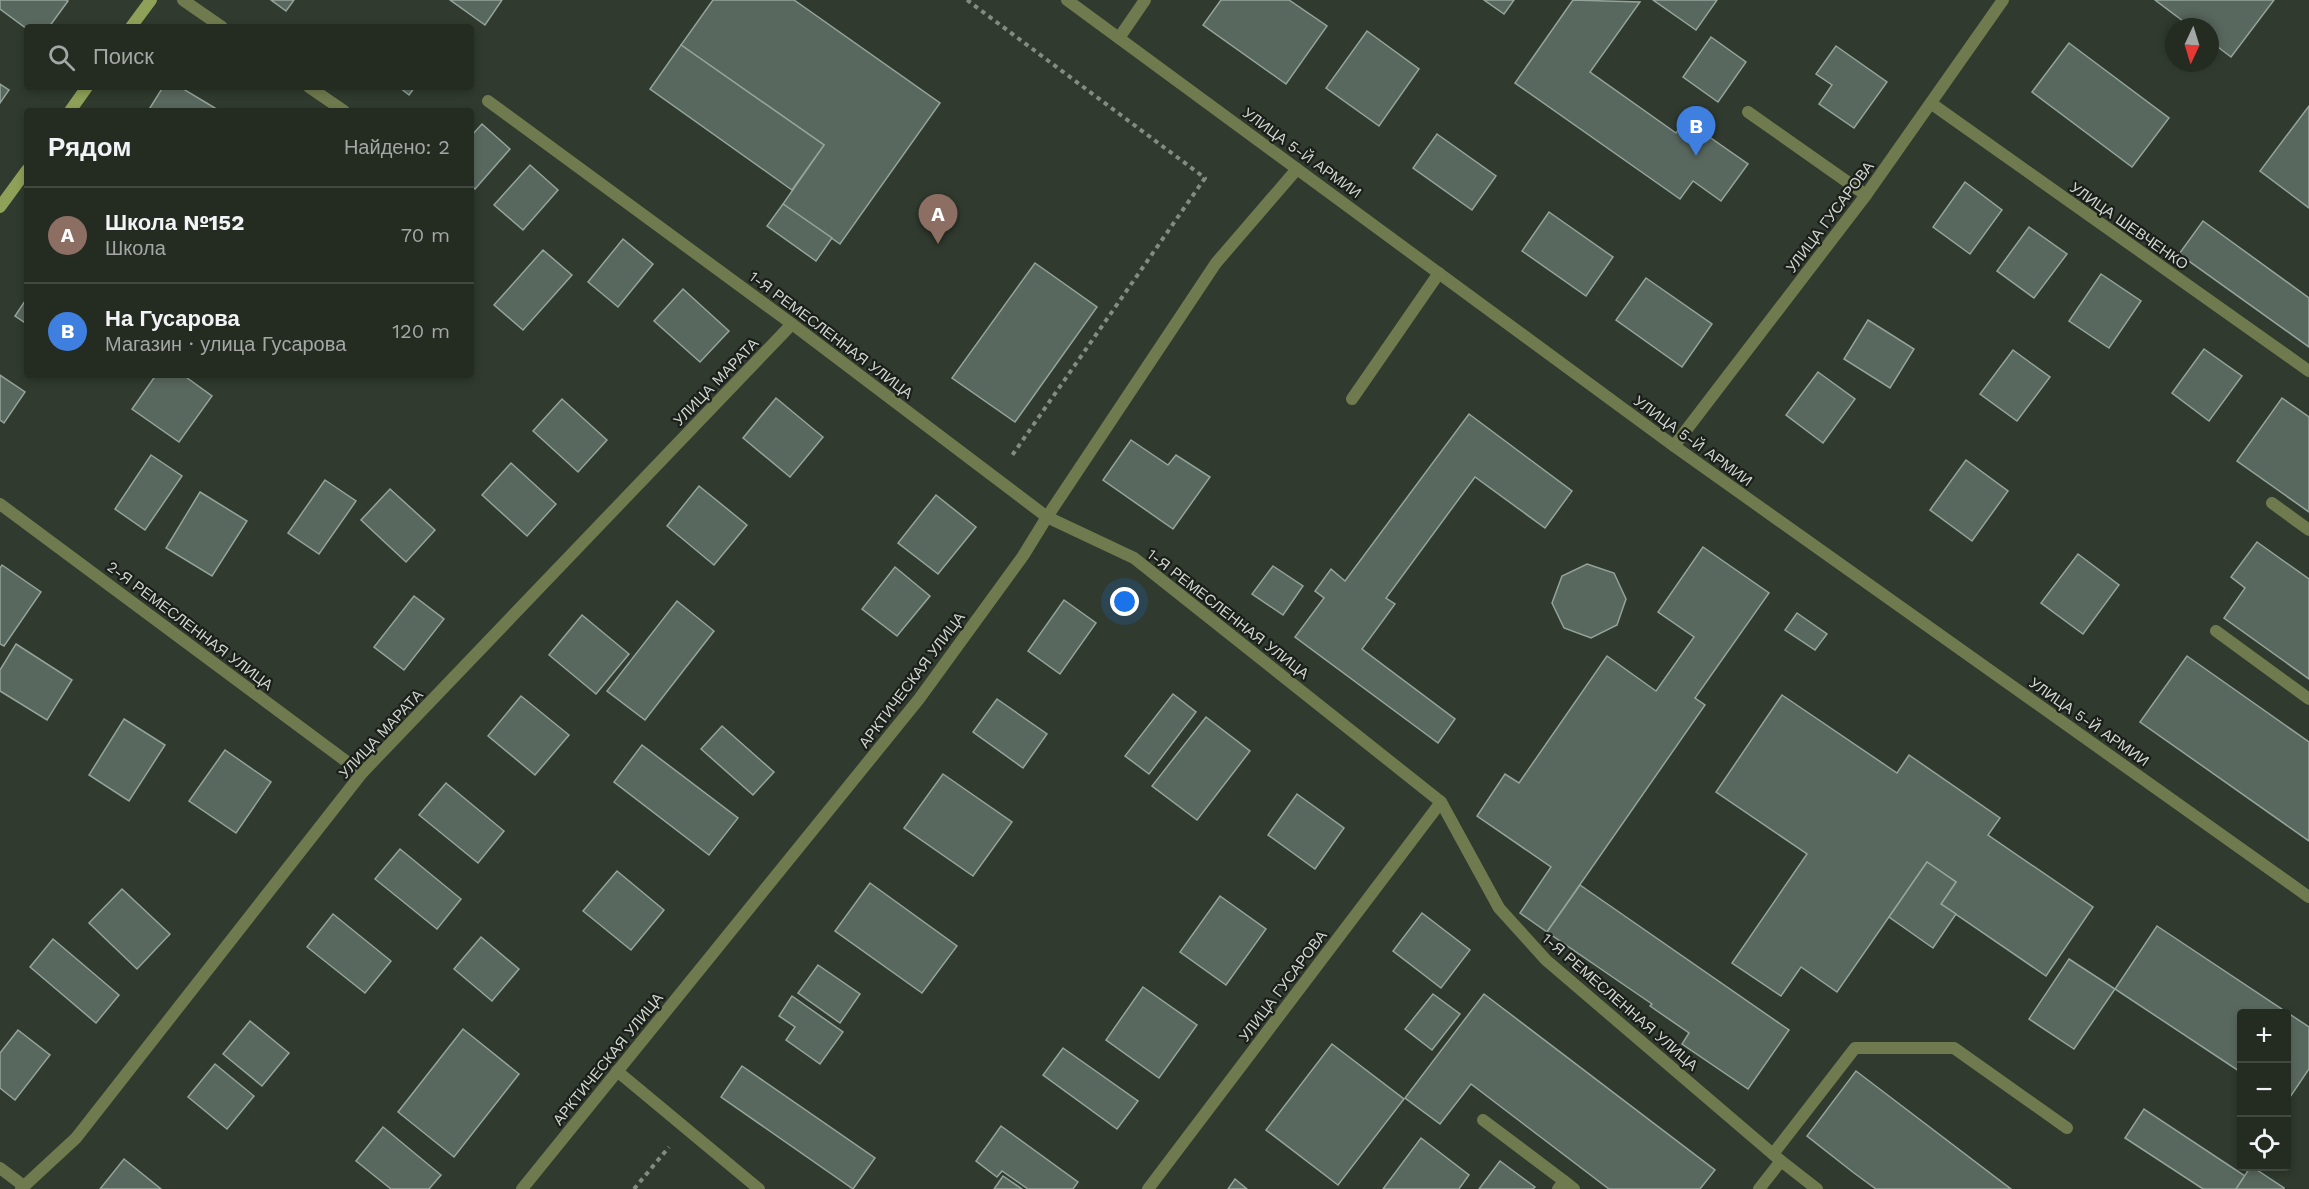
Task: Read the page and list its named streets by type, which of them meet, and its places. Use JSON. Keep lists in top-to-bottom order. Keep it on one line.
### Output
{"streets":{"street":["УЛИЦА 5-Й АРМИИ","УЛИЦА ГУСАРОВА","УЛИЦА ШЕВЧЕНКО","1-Я РЕМЕСЛЕННАЯ УЛИЦА","УЛИЦА МАРАТА","2-Я РЕМЕСЛЕННАЯ УЛИЦА","АРКТИЧЕСКАЯ УЛИЦА"]},"crossings":[["УЛИЦА 5-Й АРМИИ","УЛИЦА ГУСАРОВА"],["УЛИЦА 5-Й АРМИИ","АРКТИЧЕСКАЯ УЛИЦА"],["УЛИЦА ГУСАРОВА","УЛИЦА ШЕВЧЕНКО"],["УЛИЦА ГУСАРОВА","1-Я РЕМЕСЛЕННАЯ УЛИЦА"],["1-Я РЕМЕСЛЕННАЯ УЛИЦА","УЛИЦА МАРАТА"],["1-Я РЕМЕСЛЕННАЯ УЛИЦА","АРКТИЧЕСКАЯ УЛИЦА"],["УЛИЦА МАРАТА","2-Я РЕМЕСЛЕННАЯ УЛИЦА"]],"north":"bottom","page":{"search":"Поиск","pins":["B","A"],"heading":["Рядом","Найдено: 2"],"list":[{"mark":"A","name":"Школа №152","note":"Школа","value":"70 m"},{"mark":"B","name":"На Гусарова","note":"Магазин · улица Гусарова","value":"120 m"}],"map_buttons":["+","−"]}}
